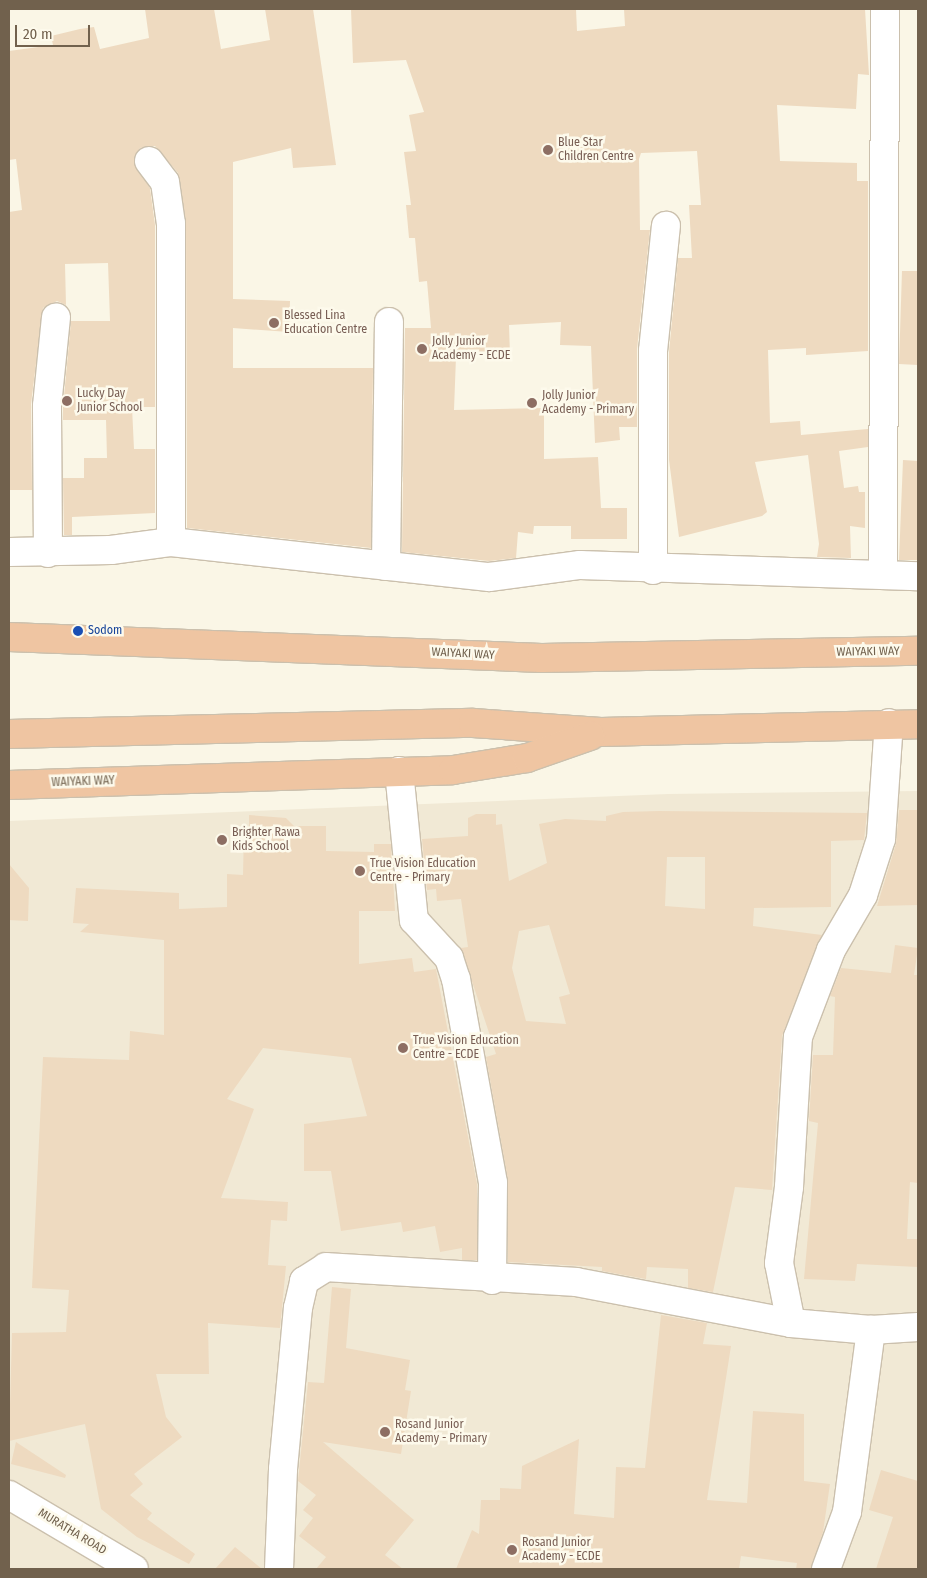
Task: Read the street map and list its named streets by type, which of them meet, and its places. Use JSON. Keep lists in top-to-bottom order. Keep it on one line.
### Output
{"streets":{"highway":["WAIYAKI WAY"],"street":["MURATHA ROAD"]},"places":["Blue Star Children Centre","Blessed Lina Education Centre","Jolly Junior Academy - ECDE","Lucky Day Junior School","Jolly Junior Academy - Primary","Sodom","Brighter Rawa Kids School","True Vision Education Centre - Primary","True Vision Education Centre - ECDE","Rosand Junior Academy - Primary","Rosand Junior Academy - ECDE"],"scale_bar":"20 m"}
